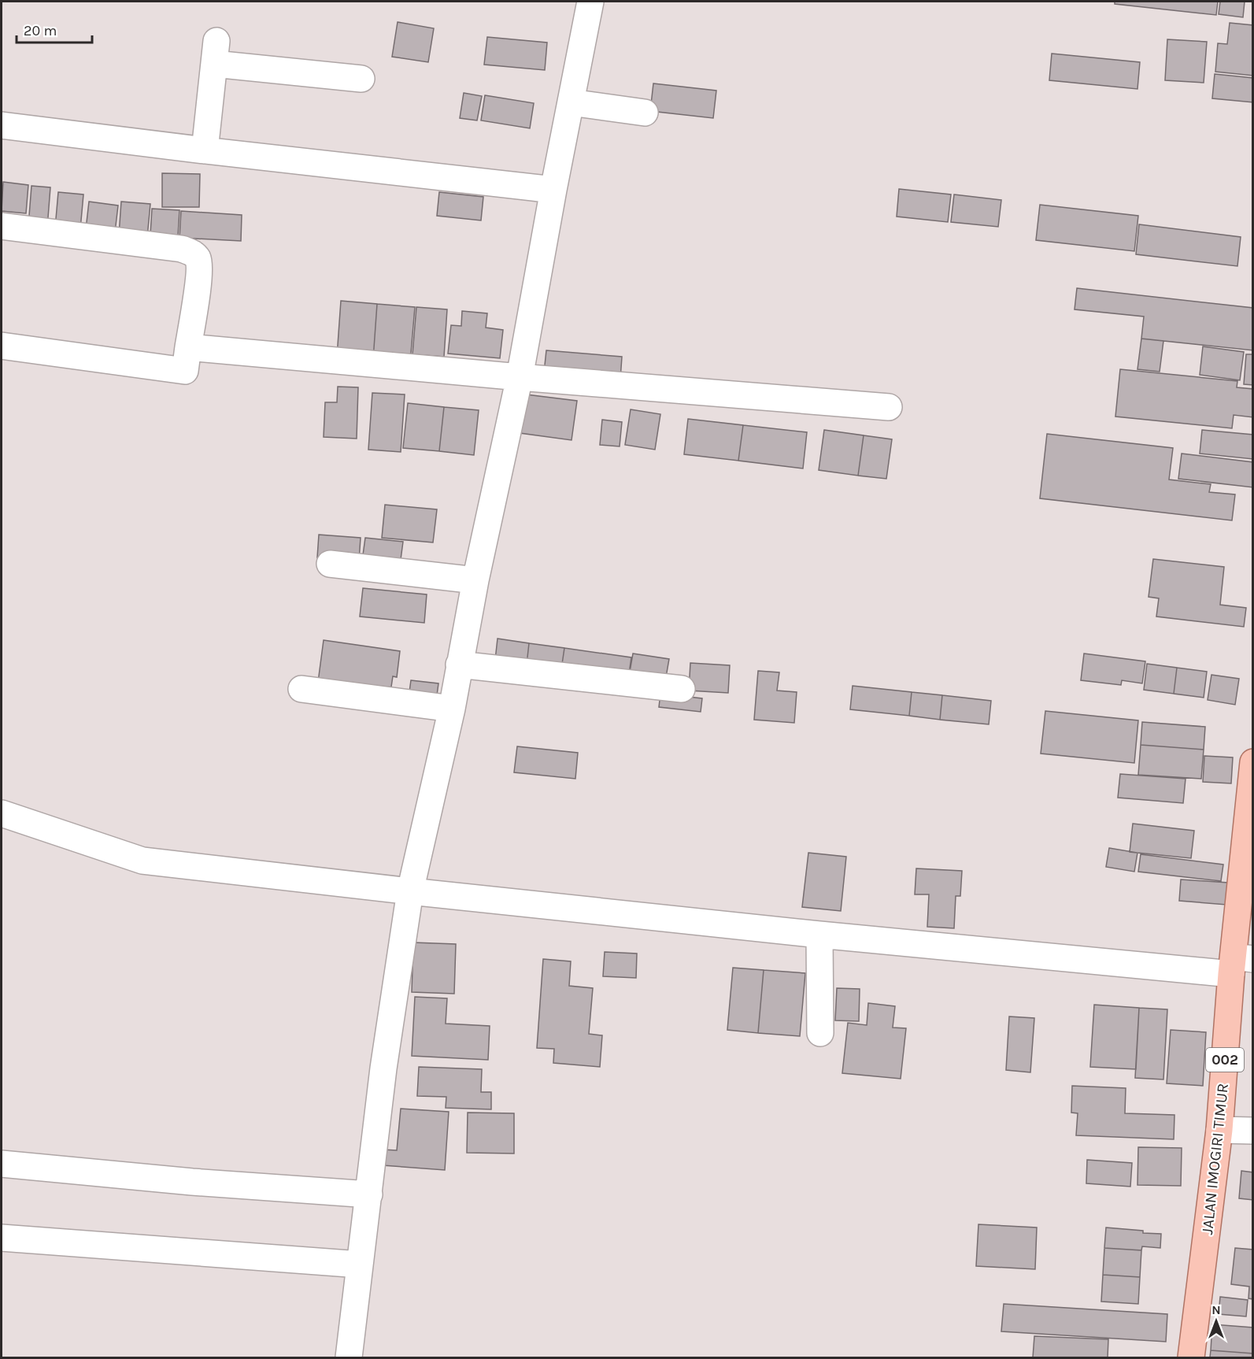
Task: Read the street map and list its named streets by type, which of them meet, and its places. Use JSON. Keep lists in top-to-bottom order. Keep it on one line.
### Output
{"streets":{"main road":["002","JALAN IMOGIRI TIMUR"]},"scale_bar":"20 m","north":"top"}
